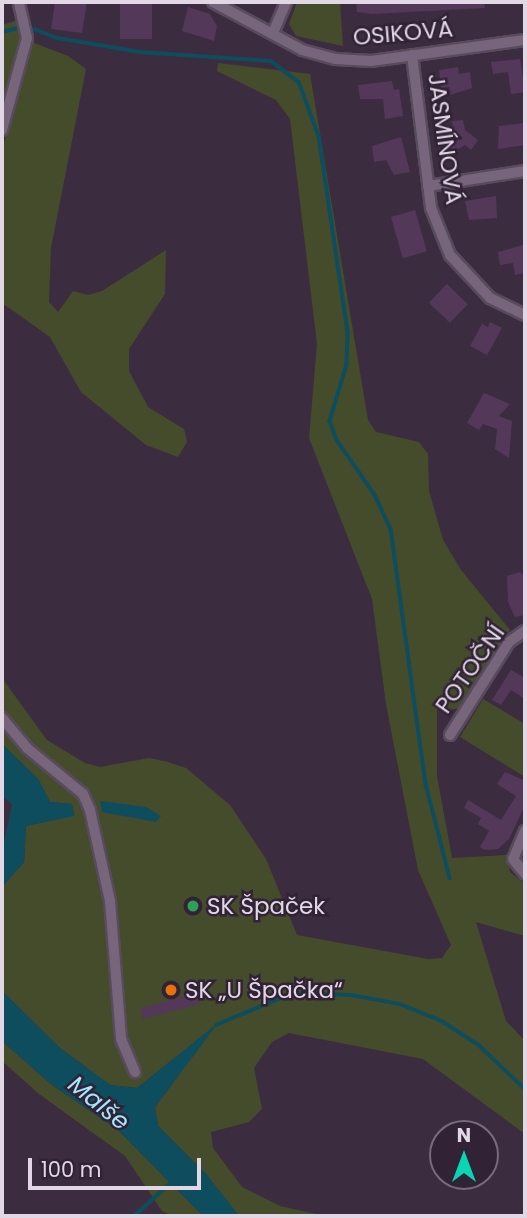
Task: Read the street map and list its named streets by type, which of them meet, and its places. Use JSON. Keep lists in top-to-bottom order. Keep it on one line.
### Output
{"streets":{"street":["OSIKOVÁ","JASMÍNOVÁ","POTOČNÍ"]},"crossings":[["OSIKOVÁ","JASMÍNOVÁ"]],"water":["Malše"],"places":["SK Špaček","SK „U Špačka“"],"scale_bar":"100 m","north":"top"}
